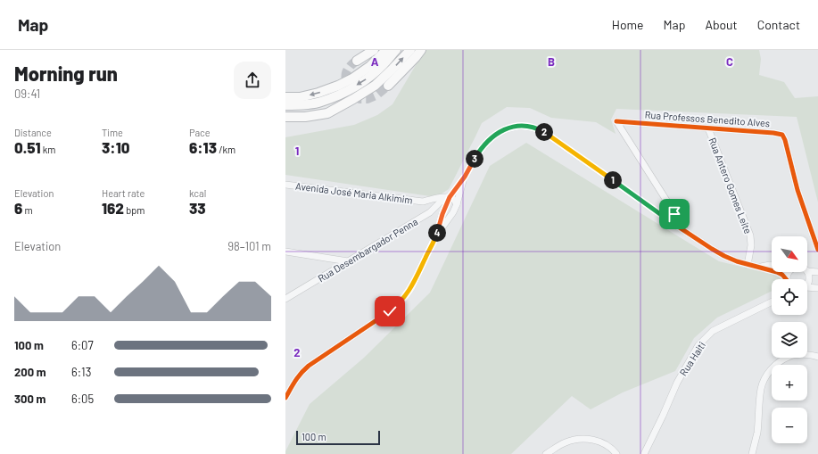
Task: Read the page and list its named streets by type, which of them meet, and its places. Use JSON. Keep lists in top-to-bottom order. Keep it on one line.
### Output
{"streets":{"street":["Rua Professos Benedito Alves","Rua Antero Gomes Leite","Avenida José Maria Alkimim","Rua Desembargador Penna","Rua Haiti"]},"crossings":[["Rua Professos Benedito Alves","Rua Antero Gomes Leite"],["Avenida José Maria Alkimim","Rua Desembargador Penna"]],"scale_bar":"100 m","north":"bottom right","page":{"header":"Map","nav":["Home","Map","About","Contact"],"heading":["Morning run","09:41"],"stats":[["Distance","0.51 km"],["Time","3:10"],["Pace","6:13 /km"],["Elevation","6 m"],["Heart rate","162 bpm"],["kcal","33"]],"pins":["2","3","1","4"],"chart":["Elevation","98–101 m"],"map_buttons":["+","−"],"list":[{"name":"100 m","note":"6:07"},{"name":"200 m","note":"6:13"},{"name":"300 m","note":"6:05"}],"scale":"100 m"},"grid":{"columns":["A","B","C"],"rows":["1","2"]}}
